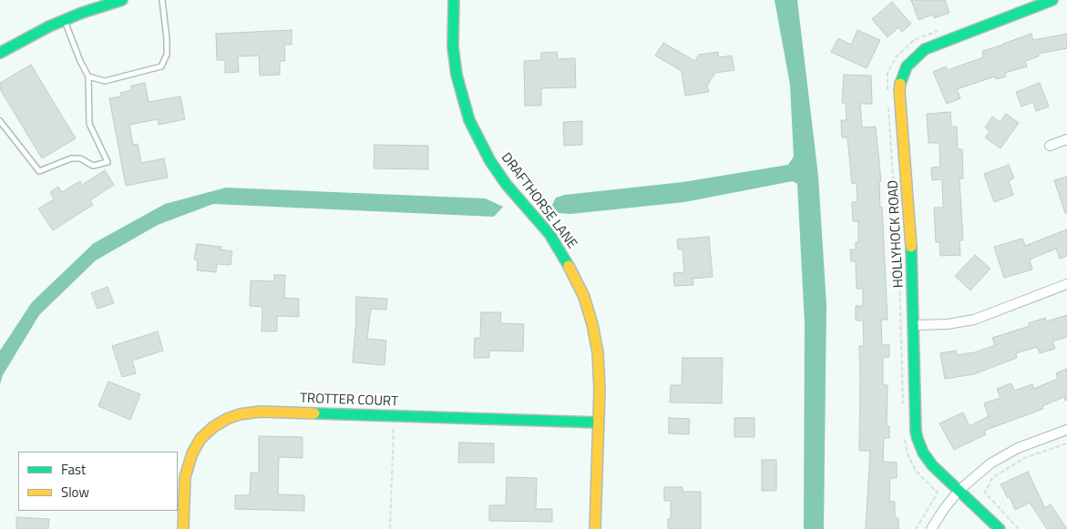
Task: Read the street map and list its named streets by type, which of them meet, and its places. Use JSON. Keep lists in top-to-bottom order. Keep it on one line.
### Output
{"streets":{"street":["DRAFTHORSE LANE","HOLLYHOCK ROAD","TROTTER COURT"]},"crossings":[["DRAFTHORSE LANE","TROTTER COURT"]],"legend":["Fast","Slow"]}
